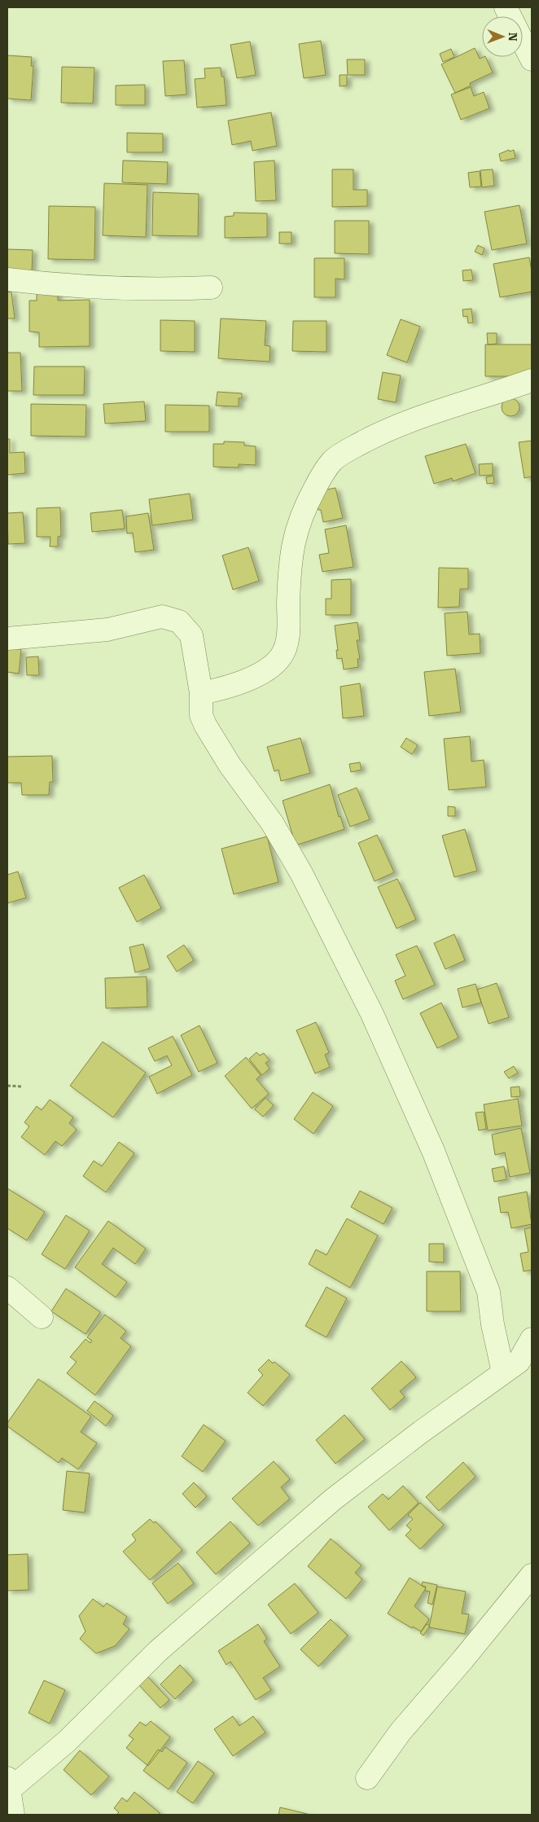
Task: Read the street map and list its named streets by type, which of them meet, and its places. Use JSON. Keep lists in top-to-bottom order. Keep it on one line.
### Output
{"north":"right"}
